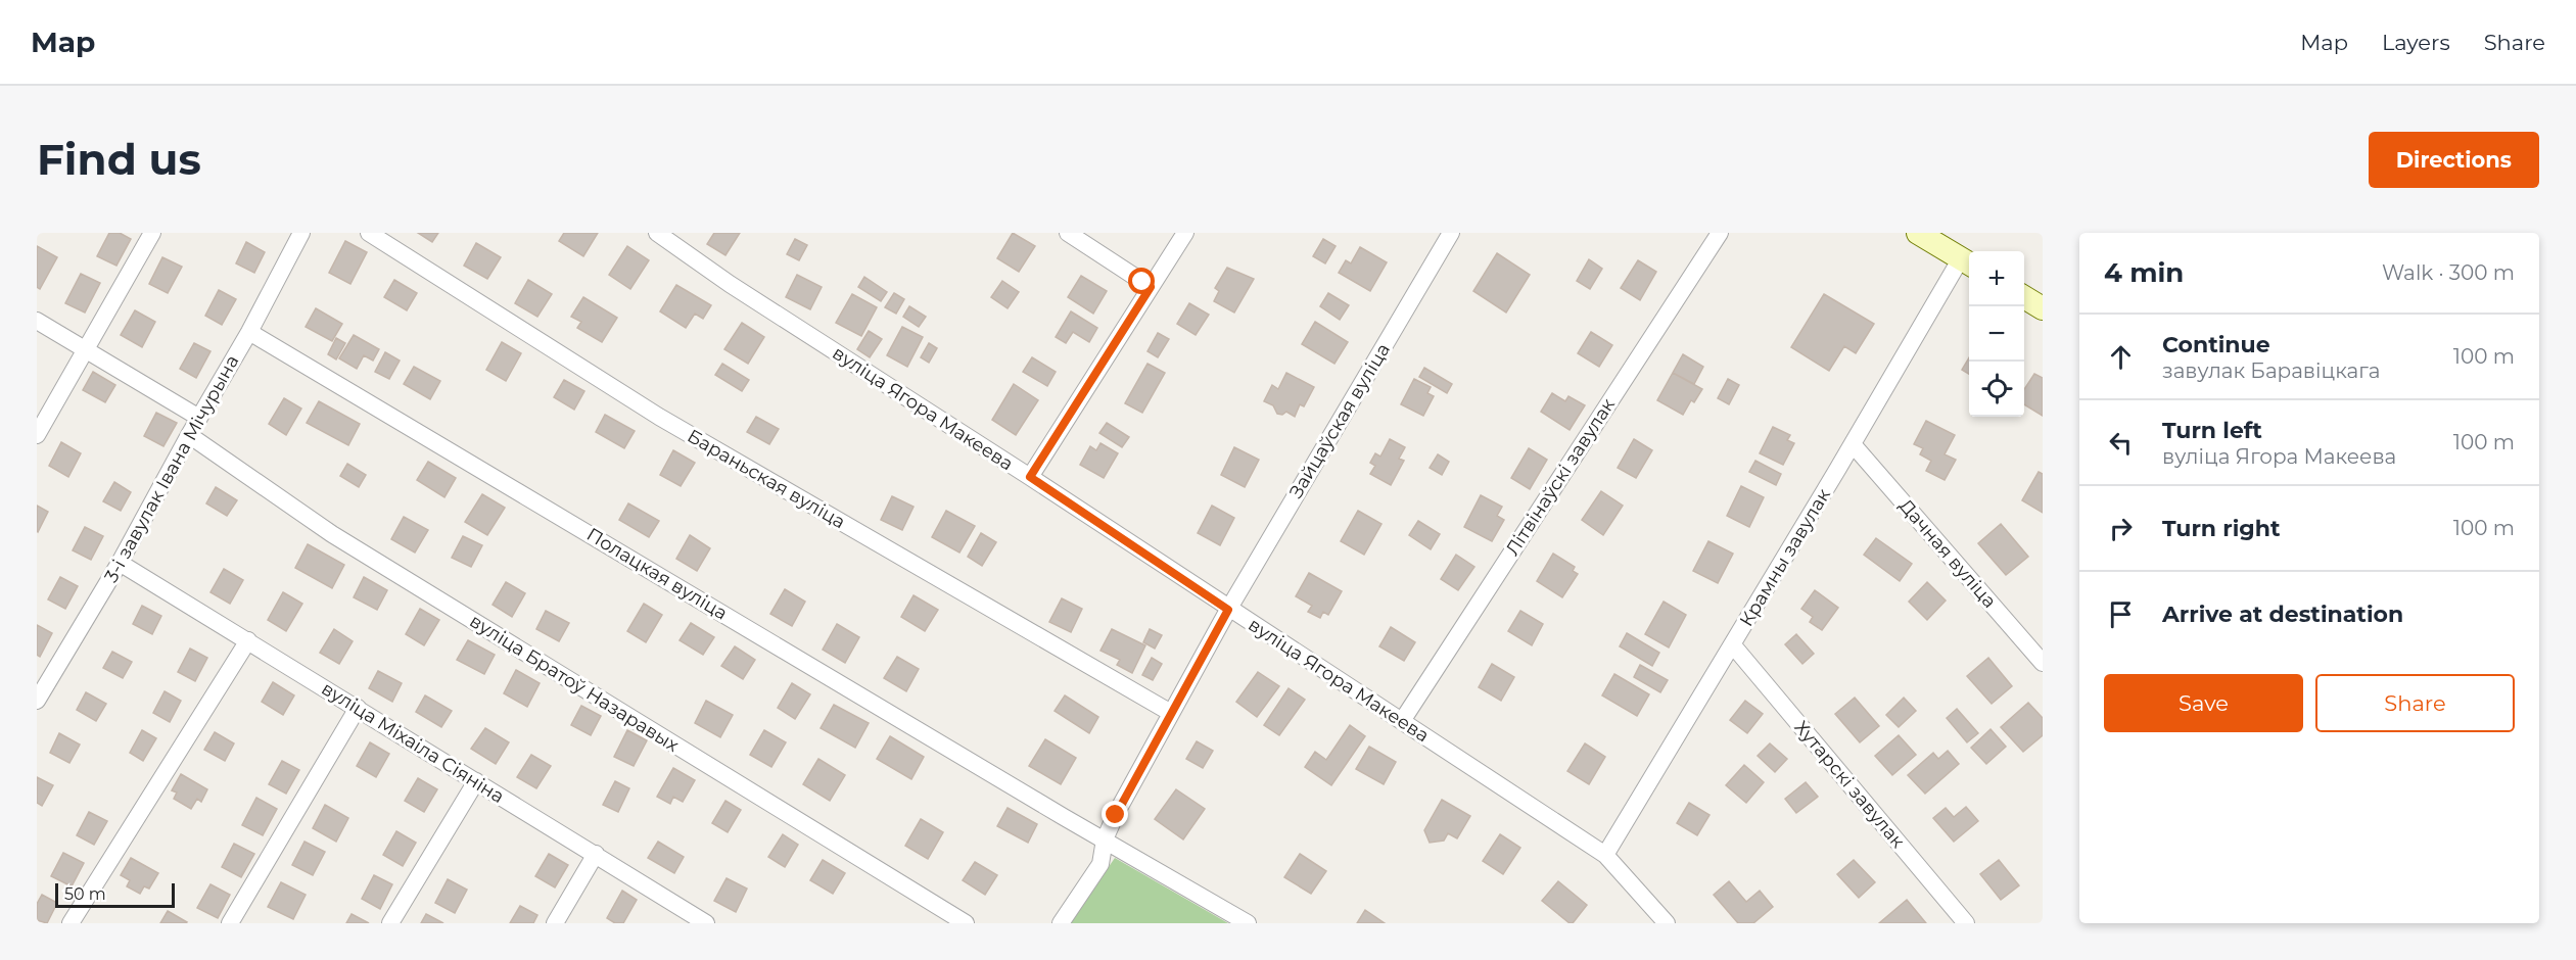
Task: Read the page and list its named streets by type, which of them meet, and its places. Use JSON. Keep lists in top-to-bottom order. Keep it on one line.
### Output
{"streets":{"street":["вуліца Ягора Макеева","Зайцаўская вуліца","3-і завулак Івана Мічурына","Літвінаўскі завулак","Бараньская вуліца","Дачная вуліца","Крамны завулак","Полацкая вуліца","вуліца Братоў Назаравых","вуліца Міхаіла Сіяніна","Хутарскі завулак"]},"crossings":[["вуліца Ягора Макеева","Зайцаўская вуліца"],["вуліца Ягора Макеева","Літвінаўскі завулак"],["вуліца Ягора Макеева","Крамны завулак"],["3-і завулак Івана Мічурына","Полацкая вуліца"],["3-і завулак Івана Мічурына","вуліца Братоў Назаравых"],["3-і завулак Івана Мічурына","вуліца Міхаіла Сіяніна"],["Дачная вуліца","Крамны завулак"],["Крамны завулак","Хутарскі завулак"]],"scale_bar":"50 m","page":{"header":"Map","nav":["Map","Layers","Share"],"buttons":["Directions",["Save","Share"]],"title":"Find us","heading":["4 min","Walk · 300 m"],"map_buttons":["+","−"],"list":[["Continue","завулак Баравіцкага","100 m"],["Turn left","вуліца Ягора Макеева","100 m"],["Turn right","100 m"],"Arrive at destination"],"scale":"50 m"}}
